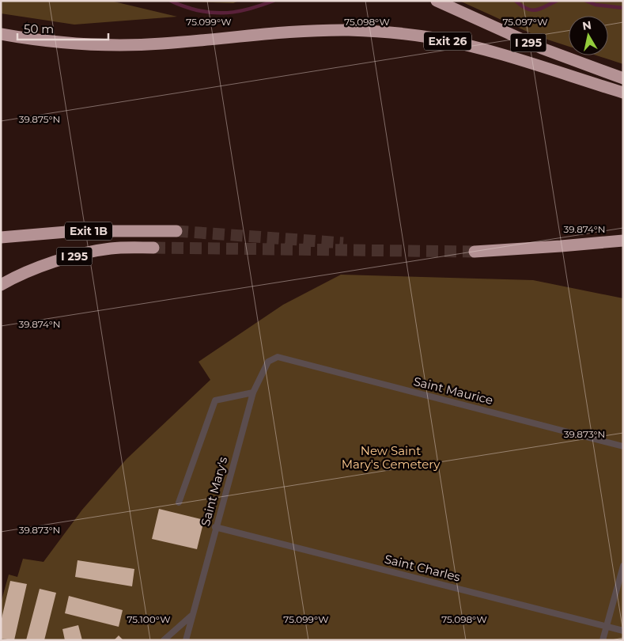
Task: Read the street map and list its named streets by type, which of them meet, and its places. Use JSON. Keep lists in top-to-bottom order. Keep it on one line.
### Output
{"streets":{"highway":["Exit 26","I 295","Exit 1B"],"lane":["Saint Maurice","Saint Mary's","Saint Charles"]},"crossings":[["Saint Maurice","Saint Mary's"],["Saint Mary's","Saint Charles"]],"parks":["New Saint Mary's Cemetery"],"scale_bar":"50 m","north":"top","coordinates":["75.099°W","75.098°W","75.097°W","39.875°N","39.874°N","39.873°N","75.100°W"]}
